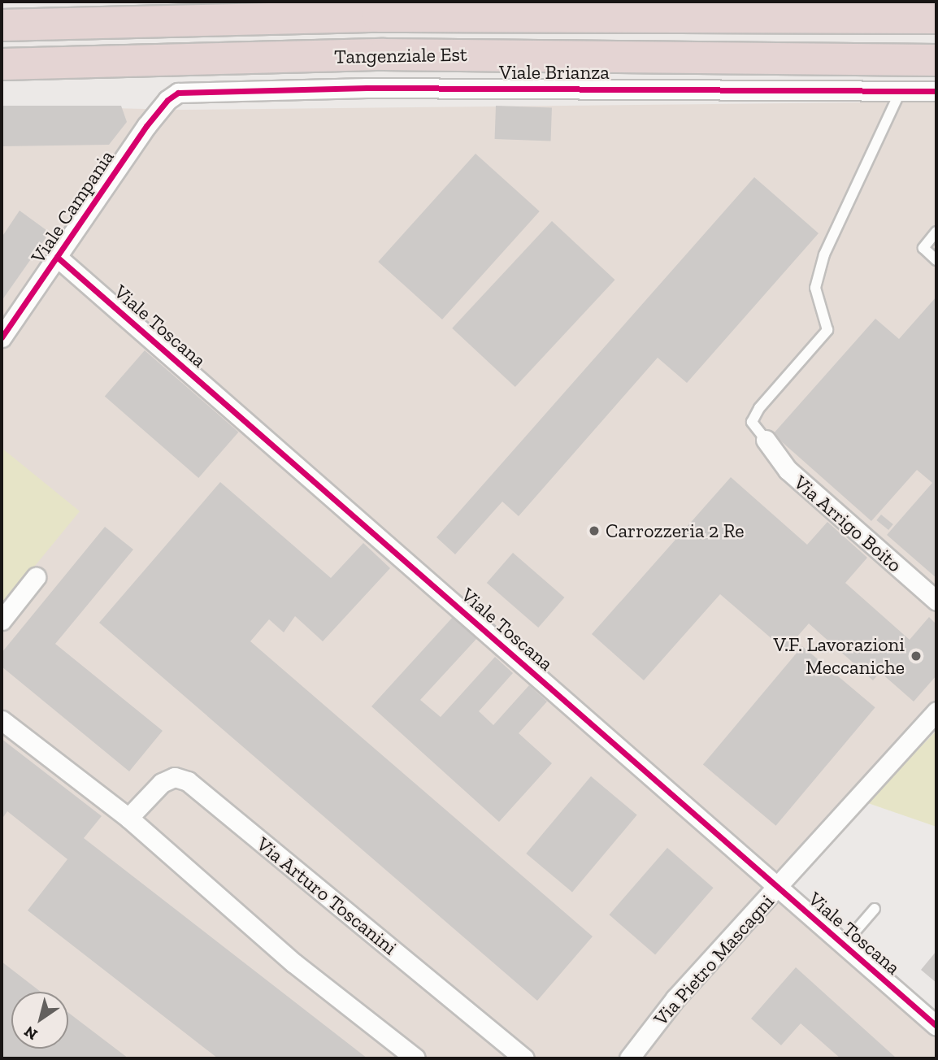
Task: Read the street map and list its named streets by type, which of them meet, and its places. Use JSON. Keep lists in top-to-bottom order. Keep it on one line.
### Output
{"streets":{"highway":["Tangenziale Est"],"street":["Viale Brianza","Viale Campania","Viale Toscana","Via Arrigo Boito","Via Arturo Toscanini","Via Pietro Mascagni"]},"crossings":[["Viale Brianza","Viale Campania"],["Viale Campania","Viale Toscana"],["Viale Toscana","Via Pietro Mascagni"]],"places":["Carrozzeria 2 Re","V.F. Lavorazioni Meccaniche"],"north":"bottom left"}
